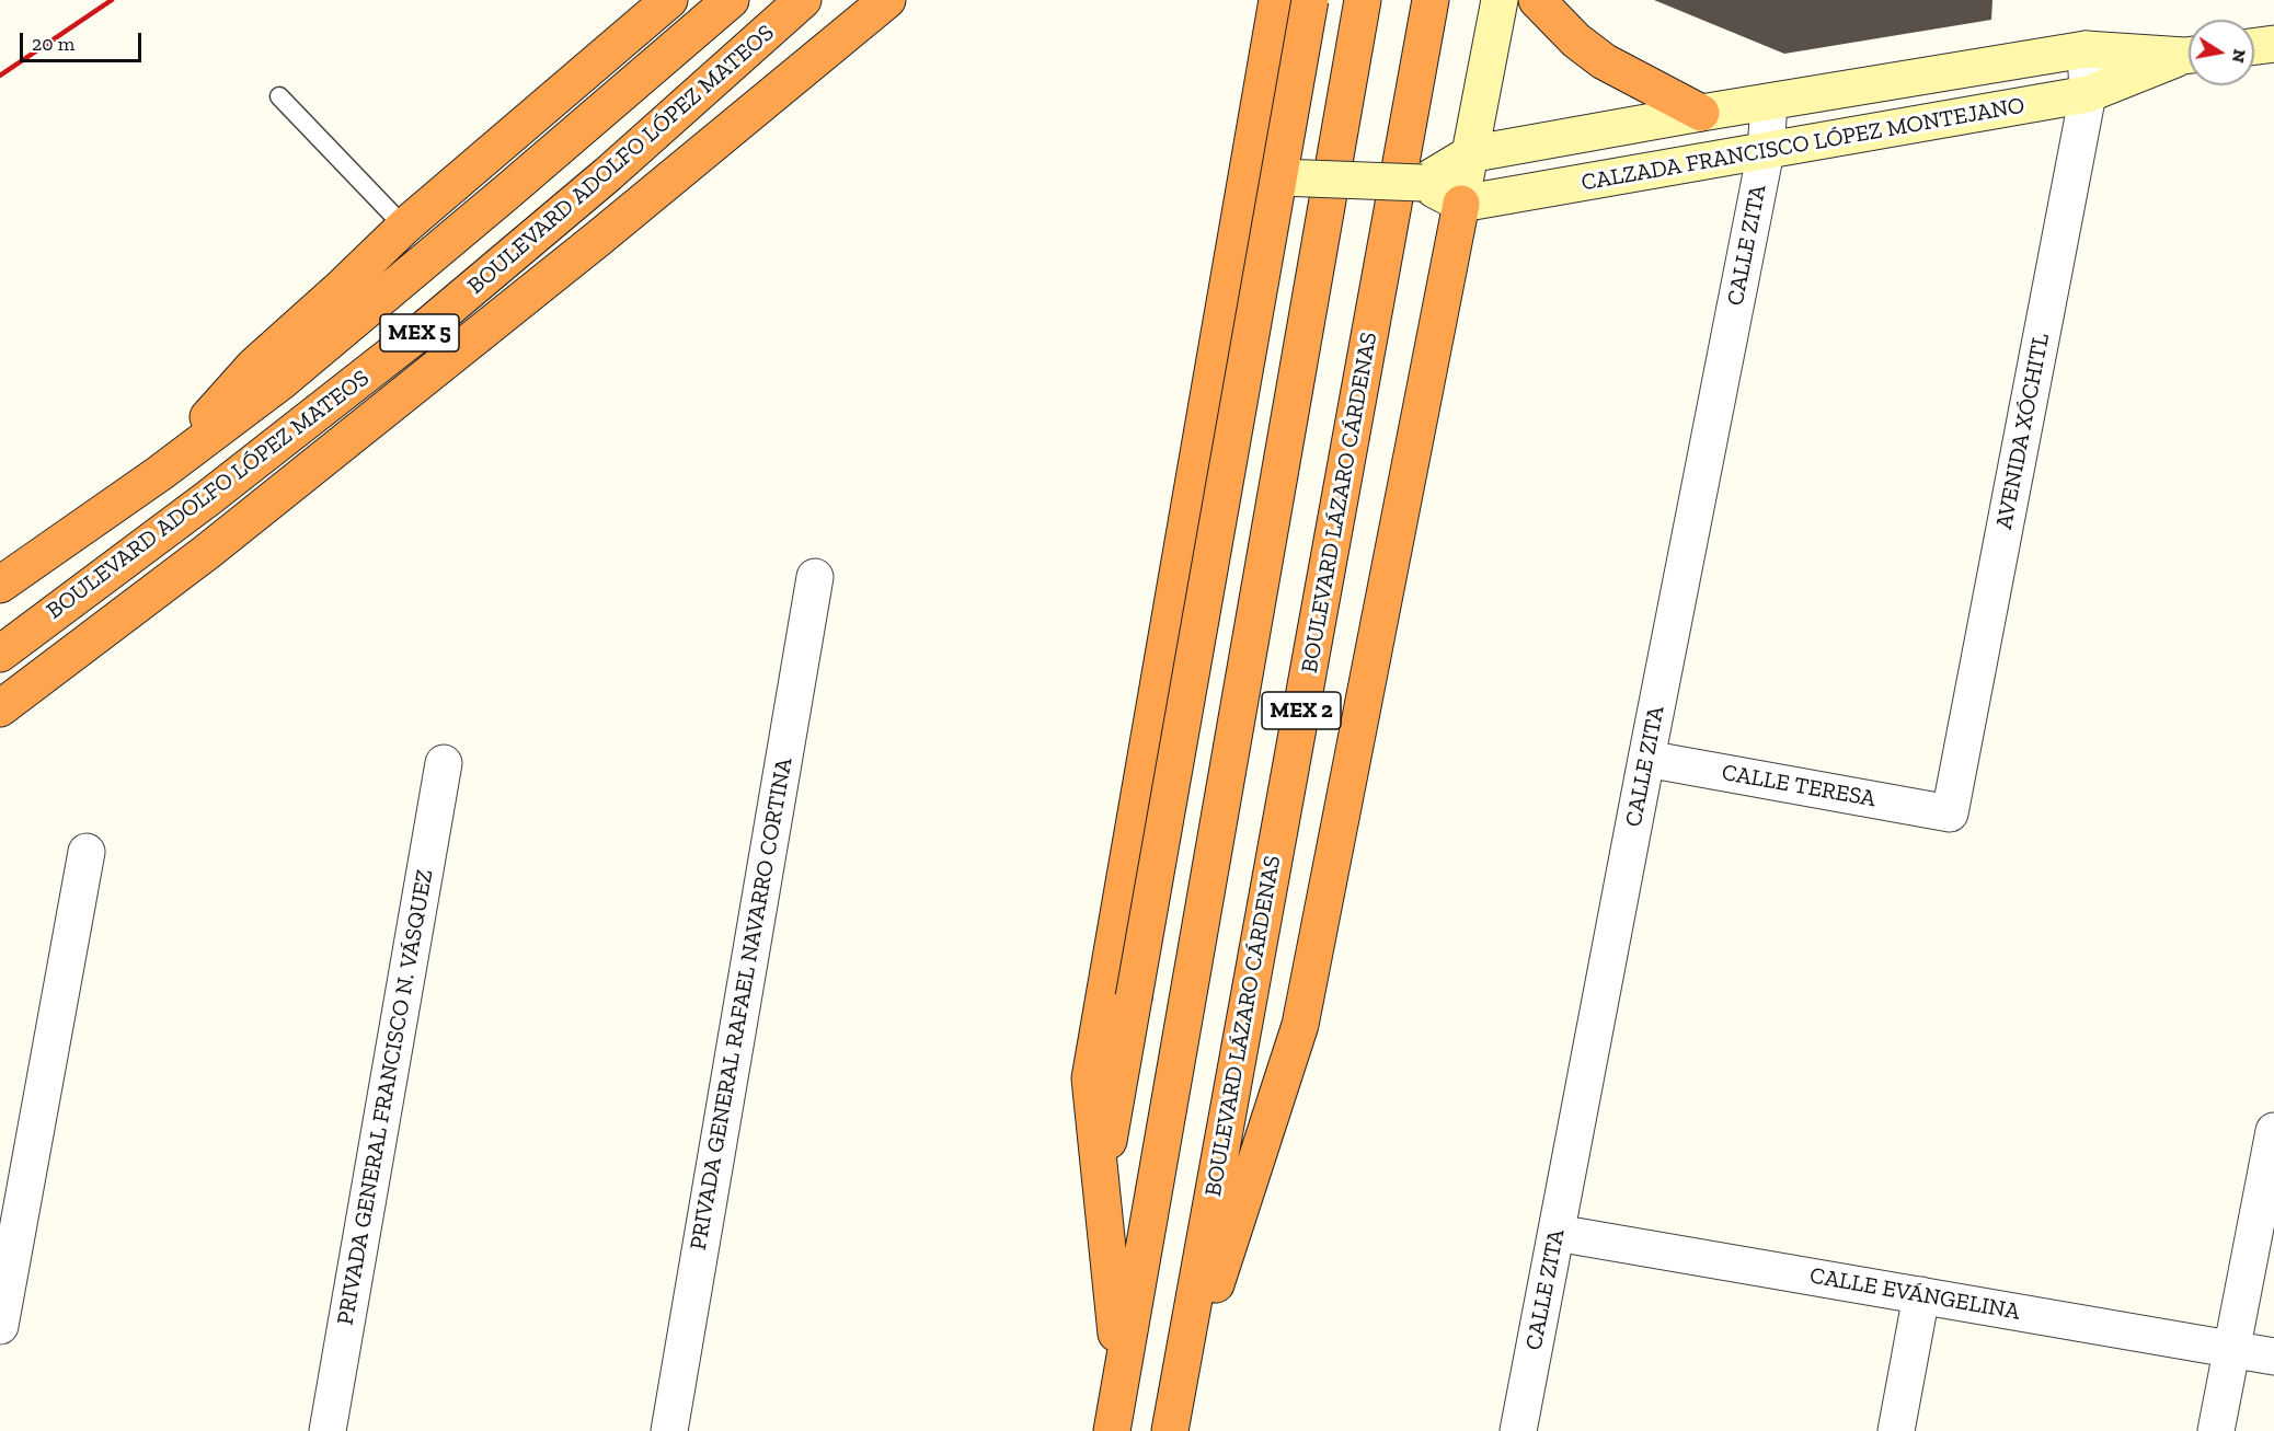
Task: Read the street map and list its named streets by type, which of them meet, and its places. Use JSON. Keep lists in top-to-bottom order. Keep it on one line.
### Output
{"streets":{"highway":["BOULEVARD ADOLFO LÓPEZ MATEOS","MEX 5","BOULEVARD LÁZARO CÁRDENAS","MEX 2"],"main road":["CALZADA FRANCISCO LÓPEZ MONTEJANO"],"street":["CALLE ZITA","AVENIDA XÓCHITL","CALLE TERESA","PRIVADA GENERAL RAFAEL NAVARRO CORTINA","PRIVADA GENERAL FRANCISCO N. VÁSQUEZ","CALLE EVÁNGELINA"]},"crossings":[["CALZADA FRANCISCO LÓPEZ MONTEJANO","CALLE ZITA"],["CALZADA FRANCISCO LÓPEZ MONTEJANO","AVENIDA XÓCHITL"],["CALLE ZITA","CALLE TERESA"],["CALLE ZITA","CALLE EVÁNGELINA"],["AVENIDA XÓCHITL","CALLE TERESA"]],"scale_bar":"20 m","north":"right"}
